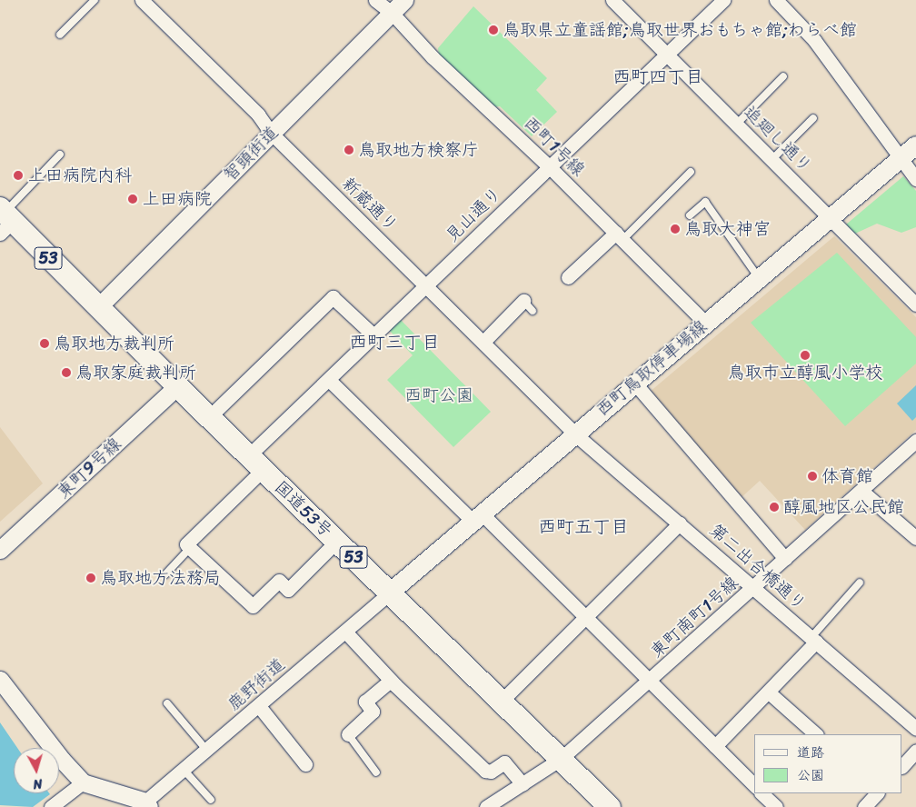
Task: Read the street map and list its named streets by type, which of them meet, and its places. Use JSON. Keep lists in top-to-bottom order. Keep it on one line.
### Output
{"streets":{"highway":["53","国道53号"],"main road":["西町鳥取停車場線"],"street":["追廻し通り","西町1号線","智頭街道","新蔵通り","見山通り","東町9号線","第二出合橋通り","東町南町1号線","鹿野街道"]},"crossings":[["追廻し通り","見山通り"],["追廻し通り","西町鳥取停車場線"],["西町1号線","智頭街道"],["西町1号線","見山通り"],["西町1号線","西町鳥取停車場線"],["智頭街道","新蔵通り"],["智頭街道","国道53号"],["新蔵通り","見山通り"],["新蔵通り","西町鳥取停車場線"],["新蔵通り","第二出合橋通り"],["見山通り","国道53号"],["西町鳥取停車場線","国道53号"],["西町鳥取停車場線","第二出合橋通り"],["西町鳥取停車場線","鹿野街道"],["東町9号線","国道53号"],["国道53号","東町南町1号線"],["国道53号","鹿野街道"],["第二出合橋通り","東町南町1号線"]],"districts":["西町四丁目","西町三丁目","西町五丁目"],"parks":["西町公園"],"places":["鳥取県立童謡館;鳥取世界おもちゃ館;わらべ館","鳥取地方検察庁","上田病院内科","上田病院","鳥取大神宮","鳥取地方裁判所","鳥取市立醇風小学校","鳥取家庭裁判所","体育館","醇風地区公民館","鳥取地方法務局"],"legend":["道路","公園"],"north":"bottom"}
